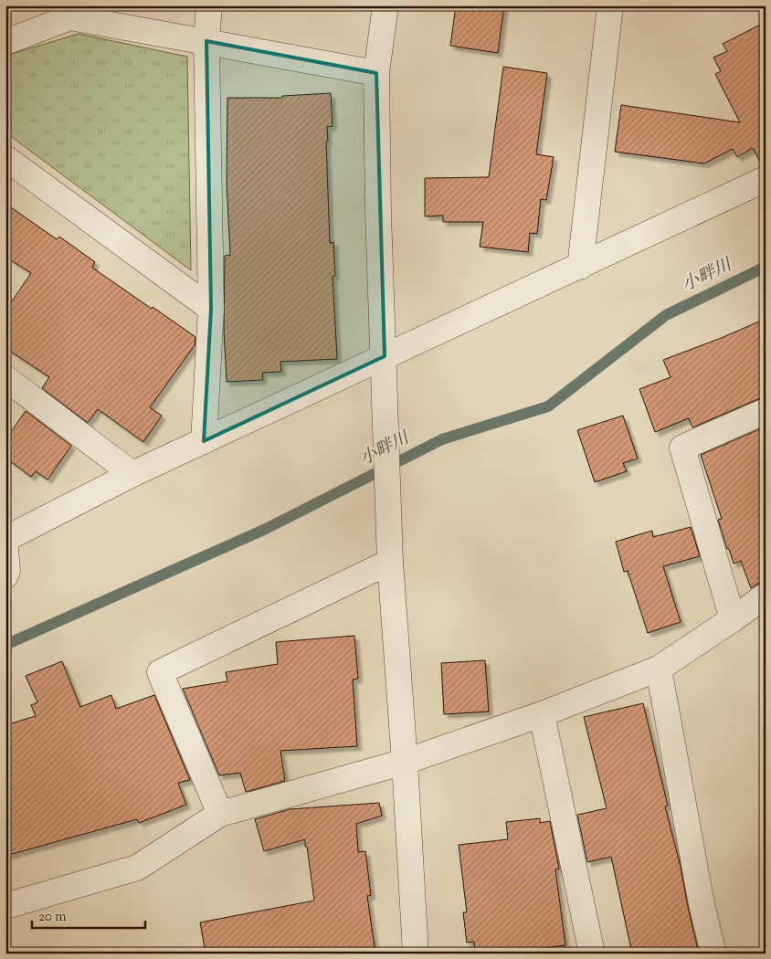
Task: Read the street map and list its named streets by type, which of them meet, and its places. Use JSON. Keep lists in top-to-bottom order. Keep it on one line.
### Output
{"water":["小畔川"],"scale_bar":"20 m"}
